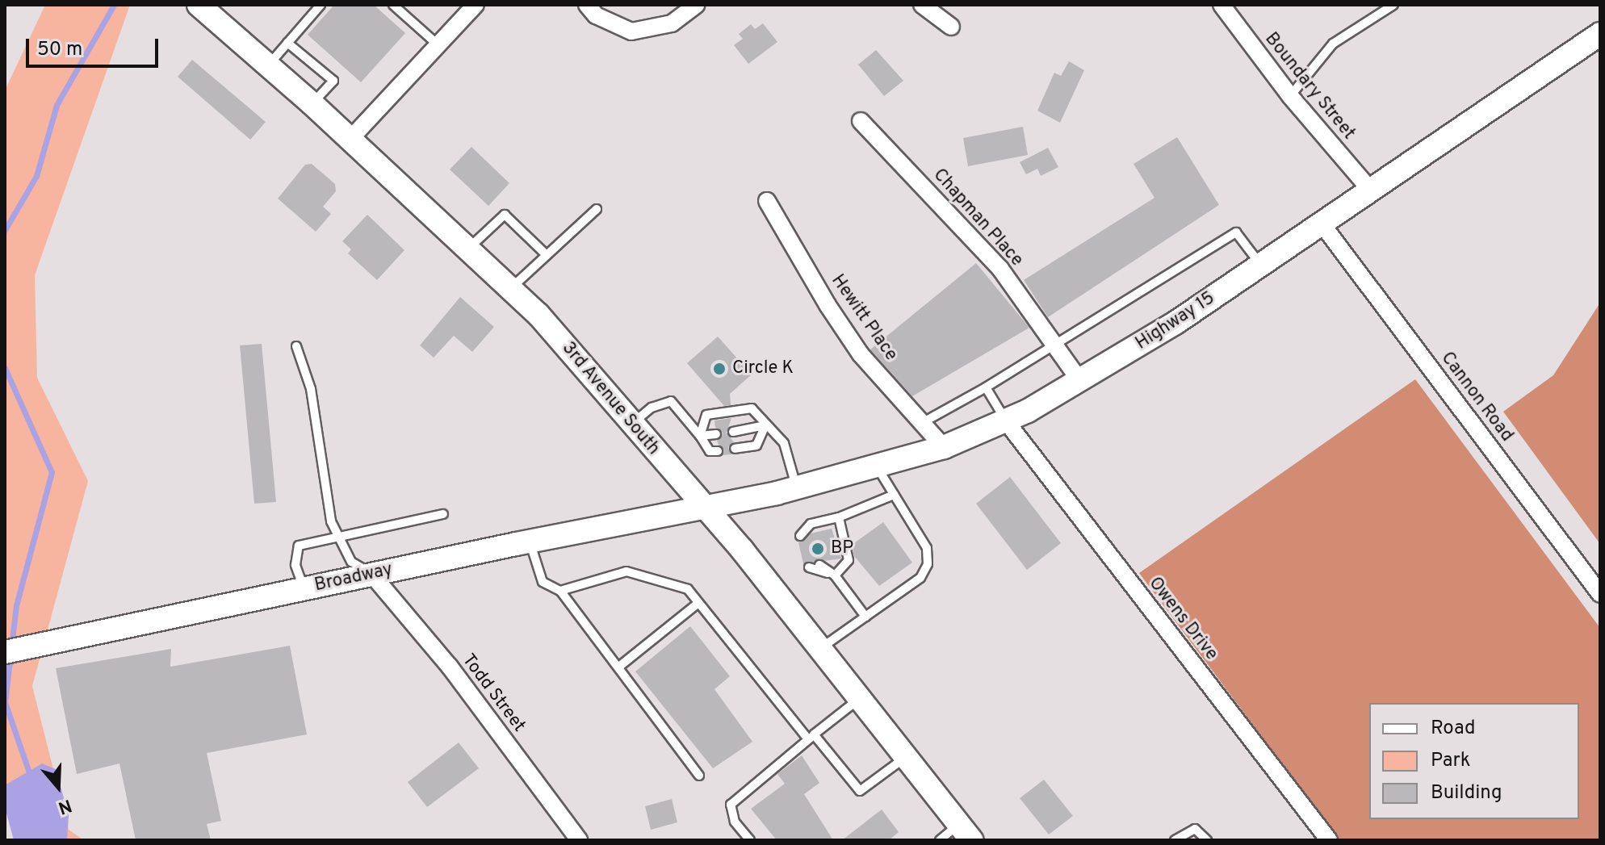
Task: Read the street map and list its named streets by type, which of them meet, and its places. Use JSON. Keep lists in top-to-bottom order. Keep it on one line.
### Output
{"streets":{"main road":["Highway 15","3rd Avenue South","Broadway"],"street":["Boundary Street","Chapman Place","Hewitt Place","Cannon Road","Owens Drive","Todd Street"]},"crossings":[["Boundary Street","Highway 15"],["Chapman Place","Highway 15"],["Hewitt Place","Highway 15"],["Highway 15","Cannon Road"],["Highway 15","3rd Avenue South"],["Highway 15","Broadway"],["Highway 15","Owens Drive"],["3rd Avenue South","Broadway"],["Broadway","Todd Street"]],"places":["Circle K","BP"],"legend":["Road","Park","Building"],"scale_bar":"50 m","north":"bottom"}
